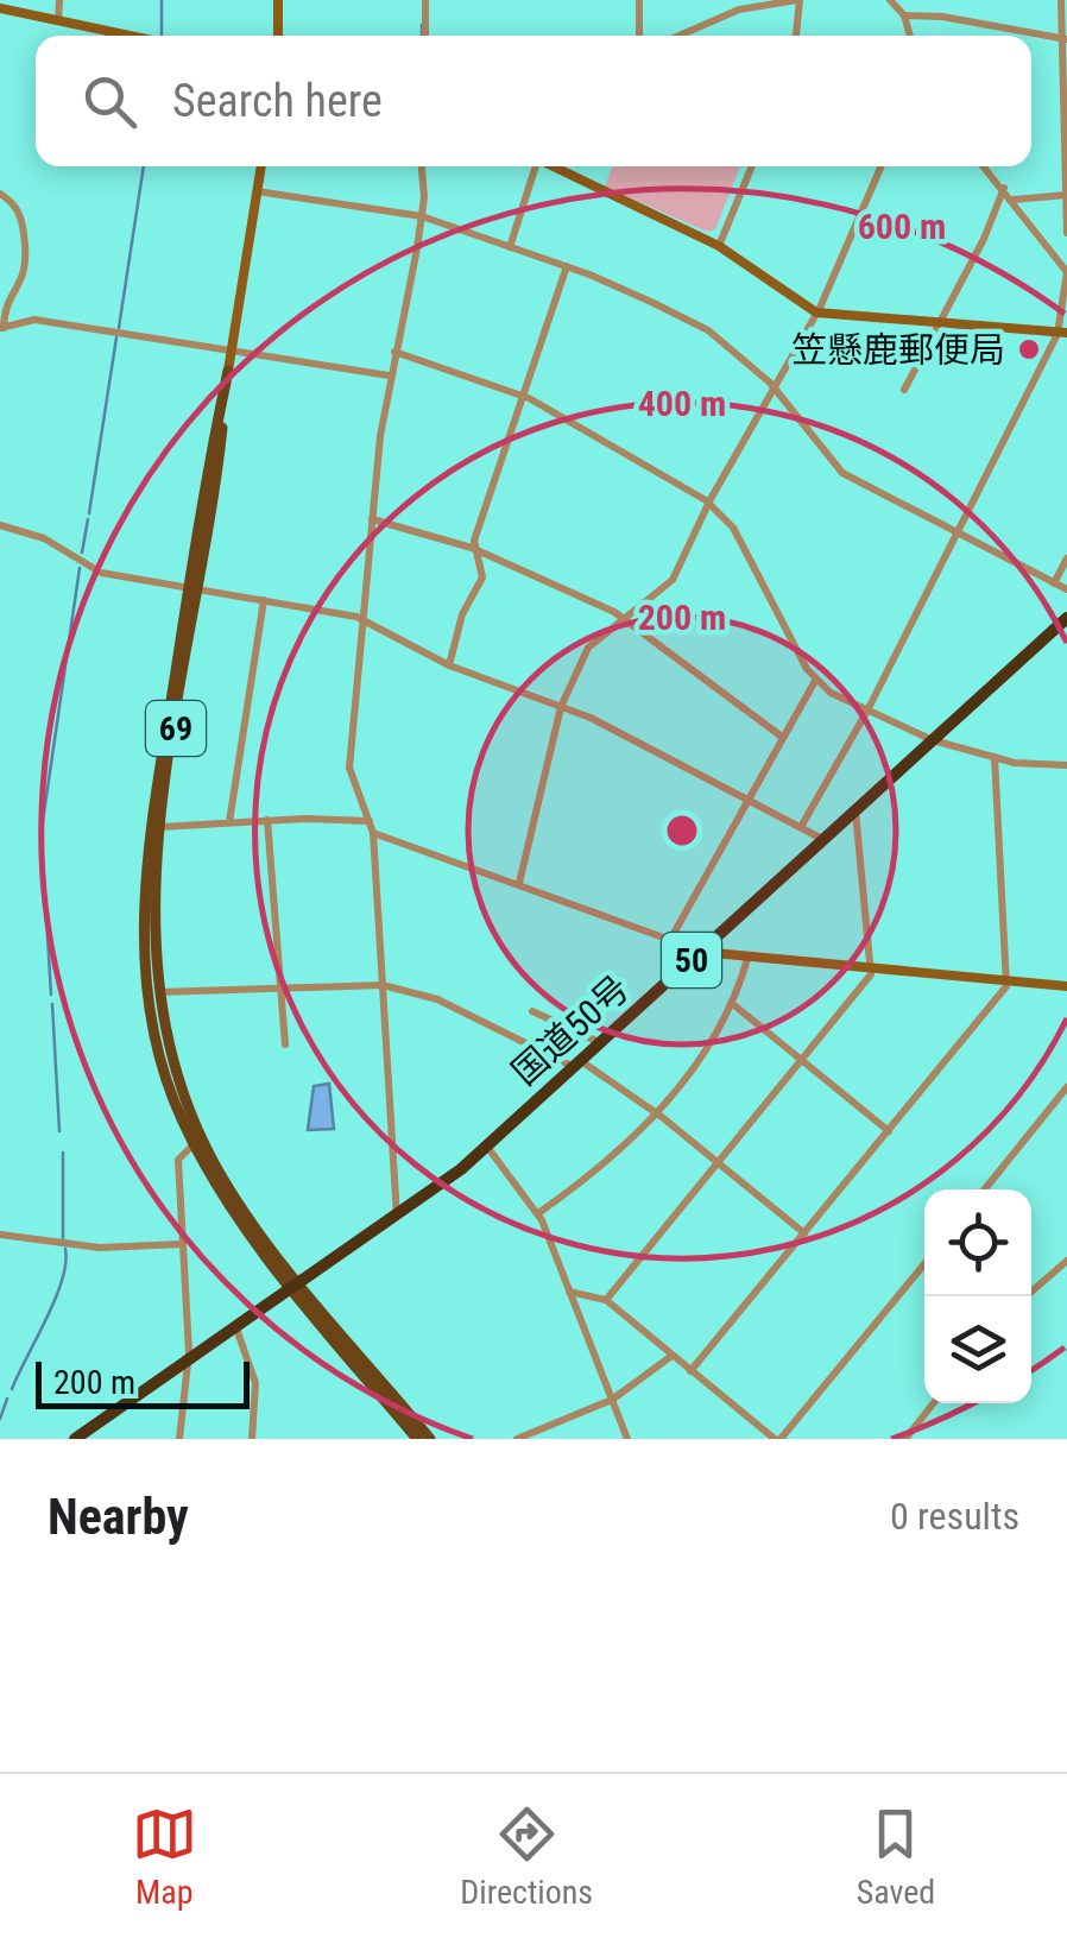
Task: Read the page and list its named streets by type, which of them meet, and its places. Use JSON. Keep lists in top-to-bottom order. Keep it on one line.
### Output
{"streets":{"highway":["50","国道50号"],"main road":["69"]},"crossings":[["69","国道50号"]],"places":["笠懸鹿郵便局"],"scale_bar":"200 m","page":{"search":"Search here","scale":"200 m","heading":["Nearby","0 results"],"nav":["Map","Directions","Saved"]},"rings":["600 m","400 m","200 m"]}
